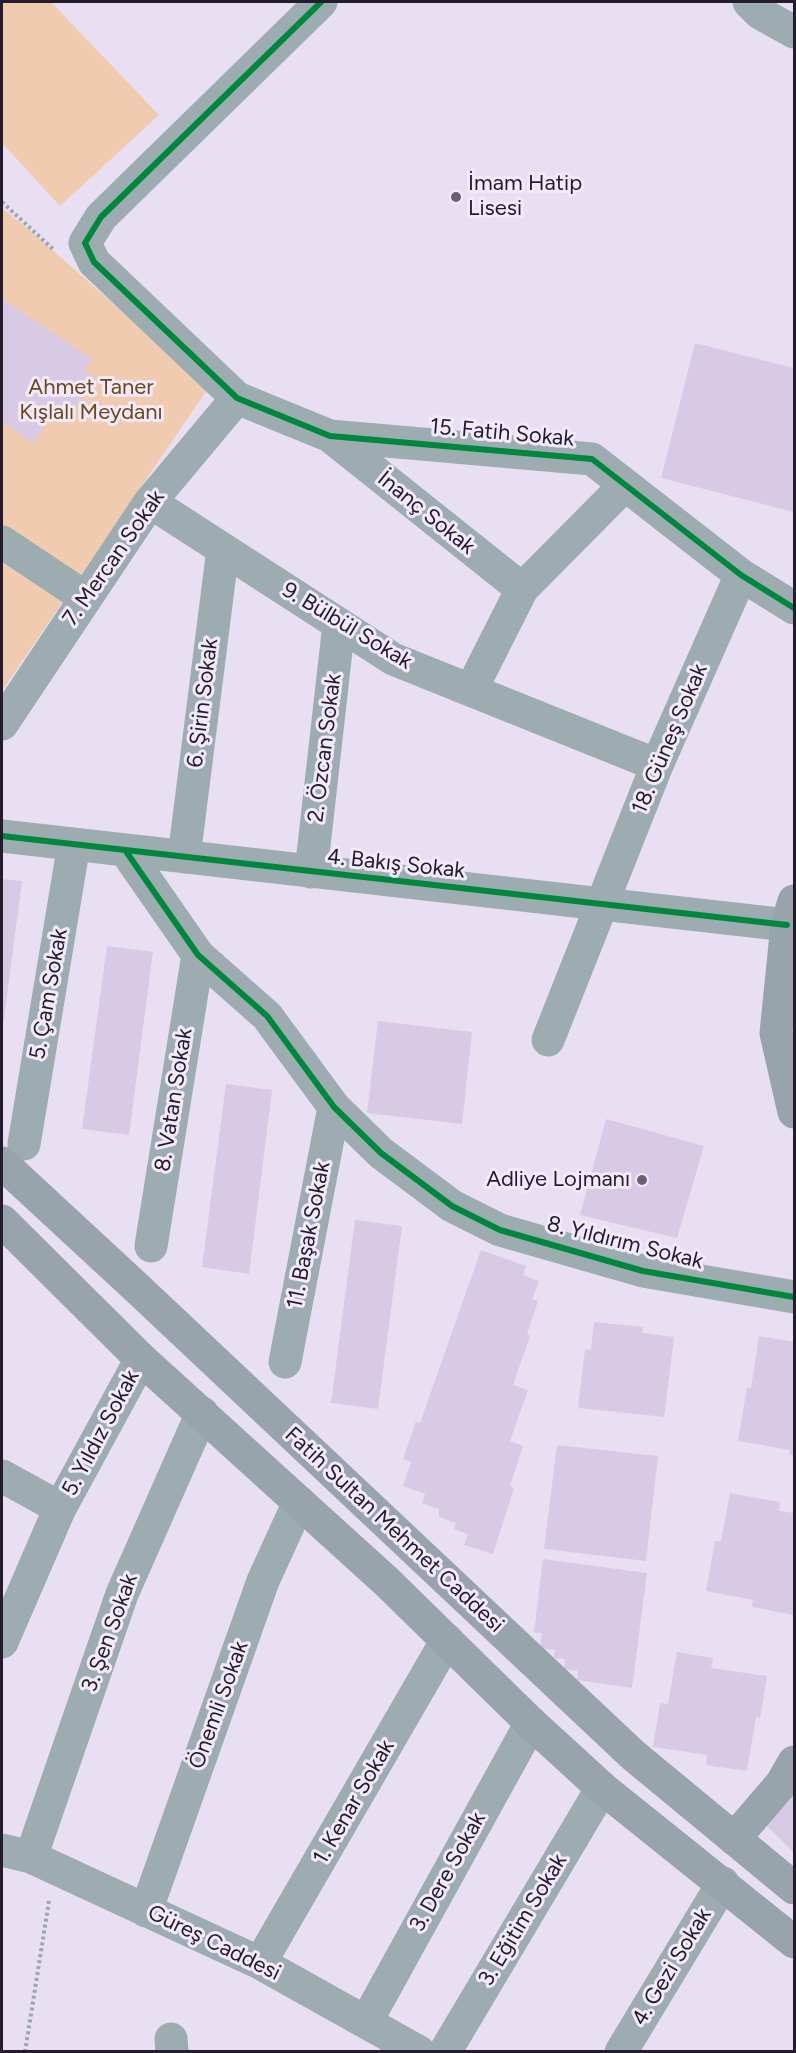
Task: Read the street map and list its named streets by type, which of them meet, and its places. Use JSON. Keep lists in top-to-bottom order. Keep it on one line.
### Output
{"streets":{"main road":["Fatih Sultan Mehmet Caddesi"],"street":["15. Fatih Sokak","İnanç Sokak","7. Mercan Sokak","9. Bülbül Sokak","6. Şirin Sokak","18. Güneş Sokak","2. Özcan Sokak","4. Bakış Sokak","5. Çam Sokak","8. Vatan Sokak","11. Başak Sokak","8. Yıldırım Sokak","5. Yıldız Sokak","3. Şen Sokak","Önemli Sokak","1. Kenar Sokak","3. Dere Sokak","3. Eğitim Sokak","Güreş Caddesi","4. Gezi Sokak"]},"crossings":[["15. Fatih Sokak","İnanç Sokak"],["15. Fatih Sokak","7. Mercan Sokak"],["15. Fatih Sokak","18. Güneş Sokak"],["7. Mercan Sokak","9. Bülbül Sokak"],["9. Bülbül Sokak","6. Şirin Sokak"],["9. Bülbül Sokak","18. Güneş Sokak"],["9. Bülbül Sokak","2. Özcan Sokak"],["6. Şirin Sokak","4. Bakış Sokak"],["18. Güneş Sokak","4. Bakış Sokak"],["2. Özcan Sokak","4. Bakış Sokak"],["4. Bakış Sokak","5. Çam Sokak"],["4. Bakış Sokak","8. Yıldırım Sokak"],["5. Çam Sokak","Fatih Sultan Mehmet Caddesi"],["8. Vatan Sokak","8. Yıldırım Sokak"],["11. Başak Sokak","8. Yıldırım Sokak"],["5. Yıldız Sokak","Fatih Sultan Mehmet Caddesi"],["Fatih Sultan Mehmet Caddesi","3. Şen Sokak"],["Fatih Sultan Mehmet Caddesi","Önemli Sokak"],["Fatih Sultan Mehmet Caddesi","1. Kenar Sokak"],["Fatih Sultan Mehmet Caddesi","3. Dere Sokak"],["Fatih Sultan Mehmet Caddesi","3. Eğitim Sokak"],["Fatih Sultan Mehmet Caddesi","4. Gezi Sokak"],["3. Şen Sokak","Güreş Caddesi"],["Önemli Sokak","Güreş Caddesi"],["1. Kenar Sokak","Güreş Caddesi"],["3. Dere Sokak","Güreş Caddesi"]],"parks":["Ahmet Taner Kışlalı Meydanı"],"places":["İmam Hatip Lisesi","Adliye Lojmanı"]}
